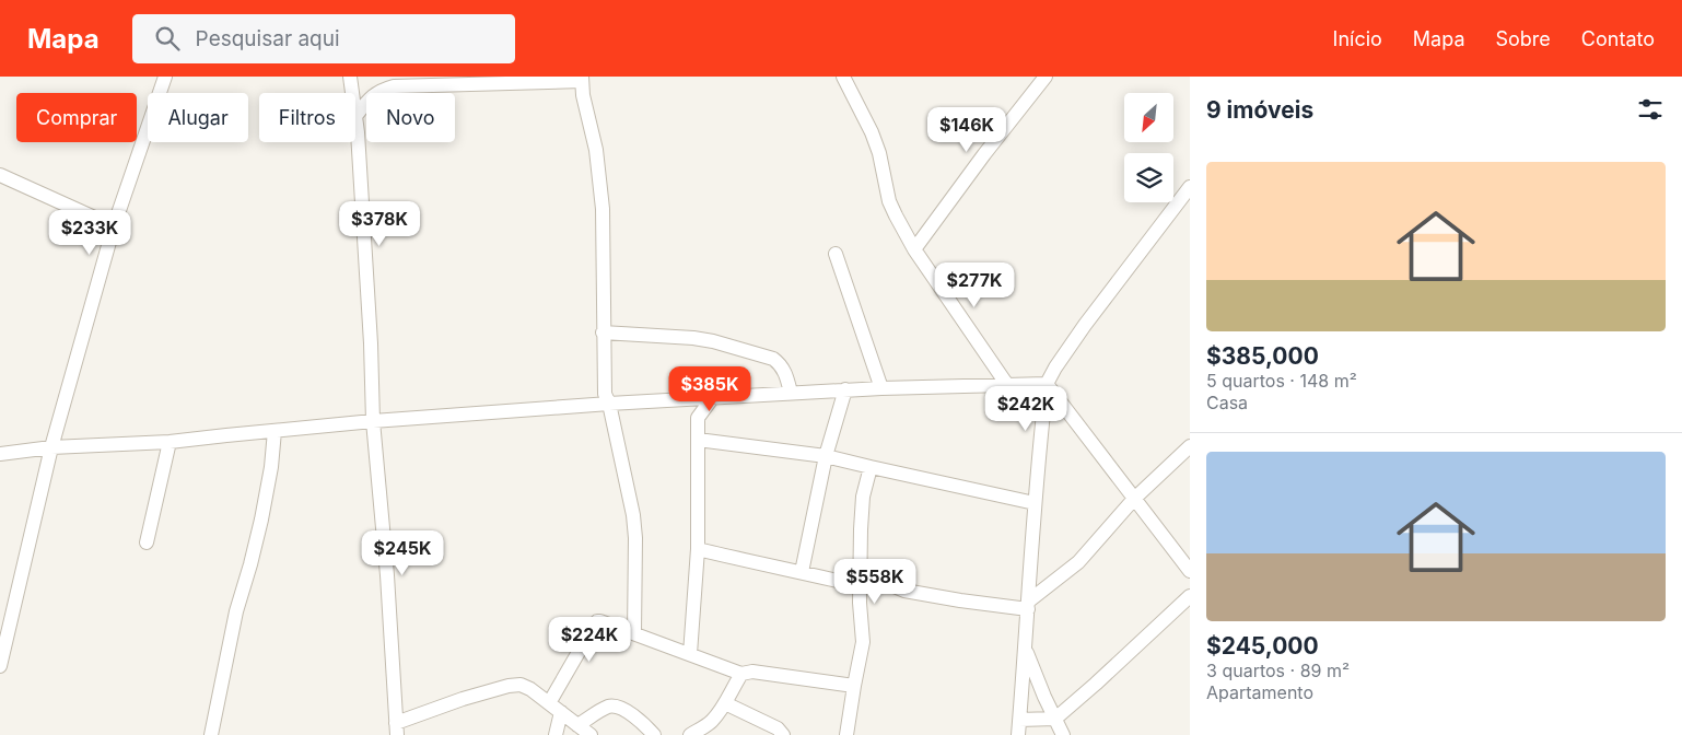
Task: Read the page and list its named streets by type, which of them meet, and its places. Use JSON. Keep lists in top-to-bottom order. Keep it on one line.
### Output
{"north":"bottom left","page":{"header":"Mapa","search":"Pesquisar aqui","nav":["Início","Mapa","Sobre","Contato"],"heading":"9 imóveis","chip":["Comprar","Alugar","Filtros","Novo"],"price":["$146K","$378K","$233K","$277K","$385K","$242K","$245K","$558K","$224K"],"list":[{"name":"$385,000","note":"5 quartos · 148 m² · Casa"},{"name":"$245,000","note":"3 quartos · 89 m² · Apartamento"}]}}
